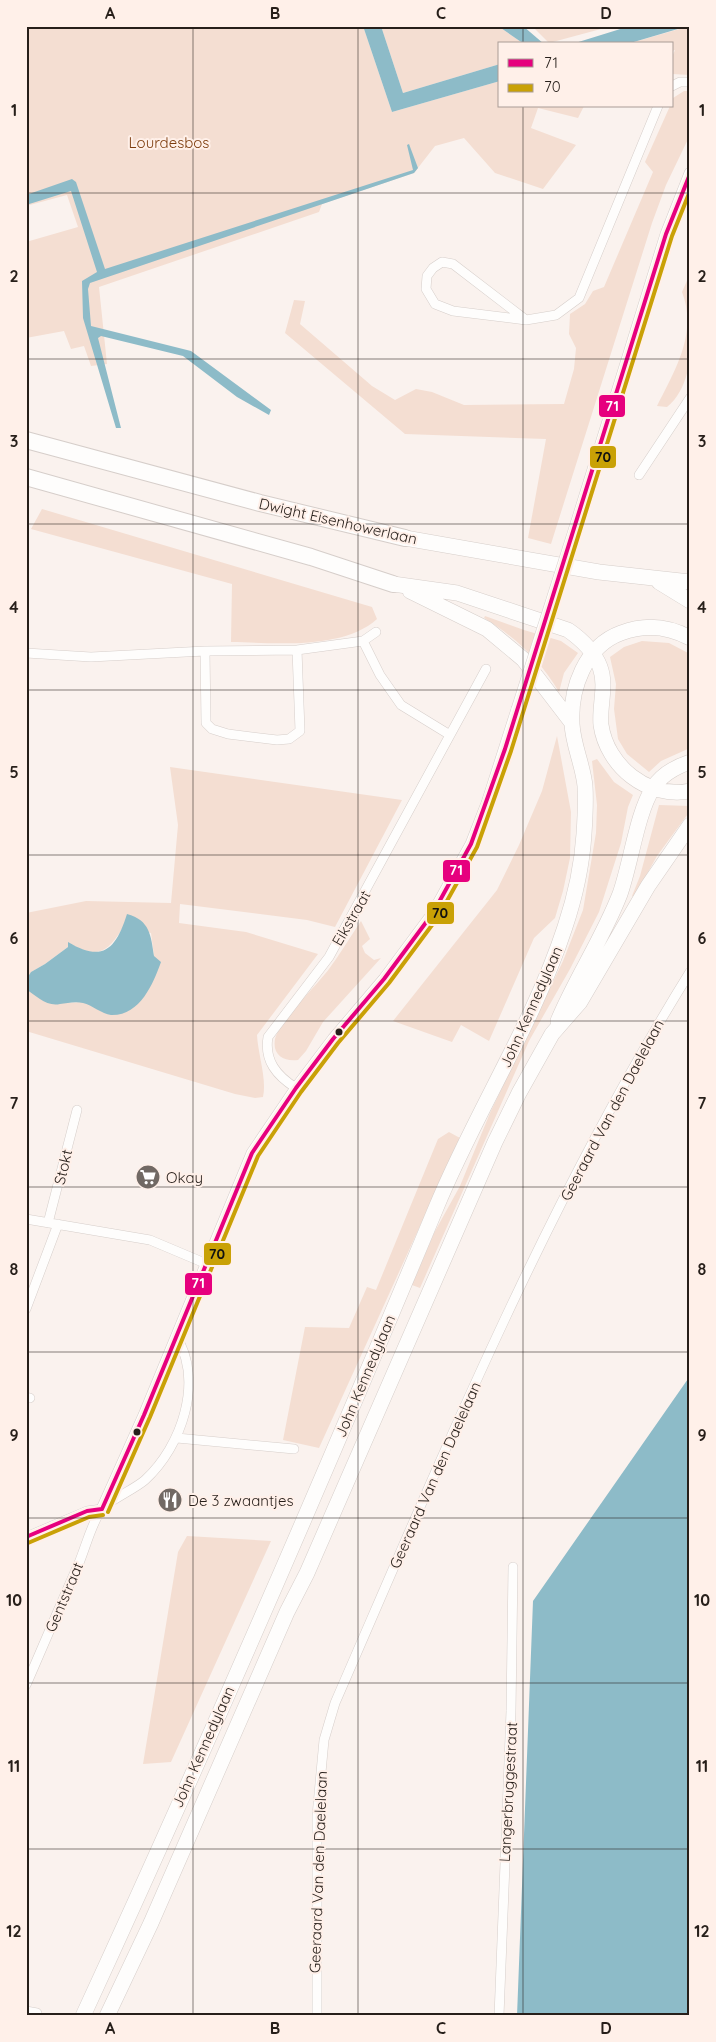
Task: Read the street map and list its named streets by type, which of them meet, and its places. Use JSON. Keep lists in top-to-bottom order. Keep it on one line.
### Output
{"streets":{"highway":["Dwight Eisenhowerlaan","John Kennedylaan"],"street":["Eikstraat","Geeraard Van den Daelelaan","Stokt","Gentstraat","Langerbruggestraat"]},"crossings":[["Eikstraat","Gentstraat"]],"parks":["Lourdesbos"],"places":{"supermarket":["Okay"],"restaurant":["De 3 zwaantjes"]},"lines":["transit line 71","transit line 70"],"legend":["71","70"],"grid":{"columns":["A","B","C","D"],"rows":["1","2","3","4","5","6","7","8","9","10","11","12"]}}
